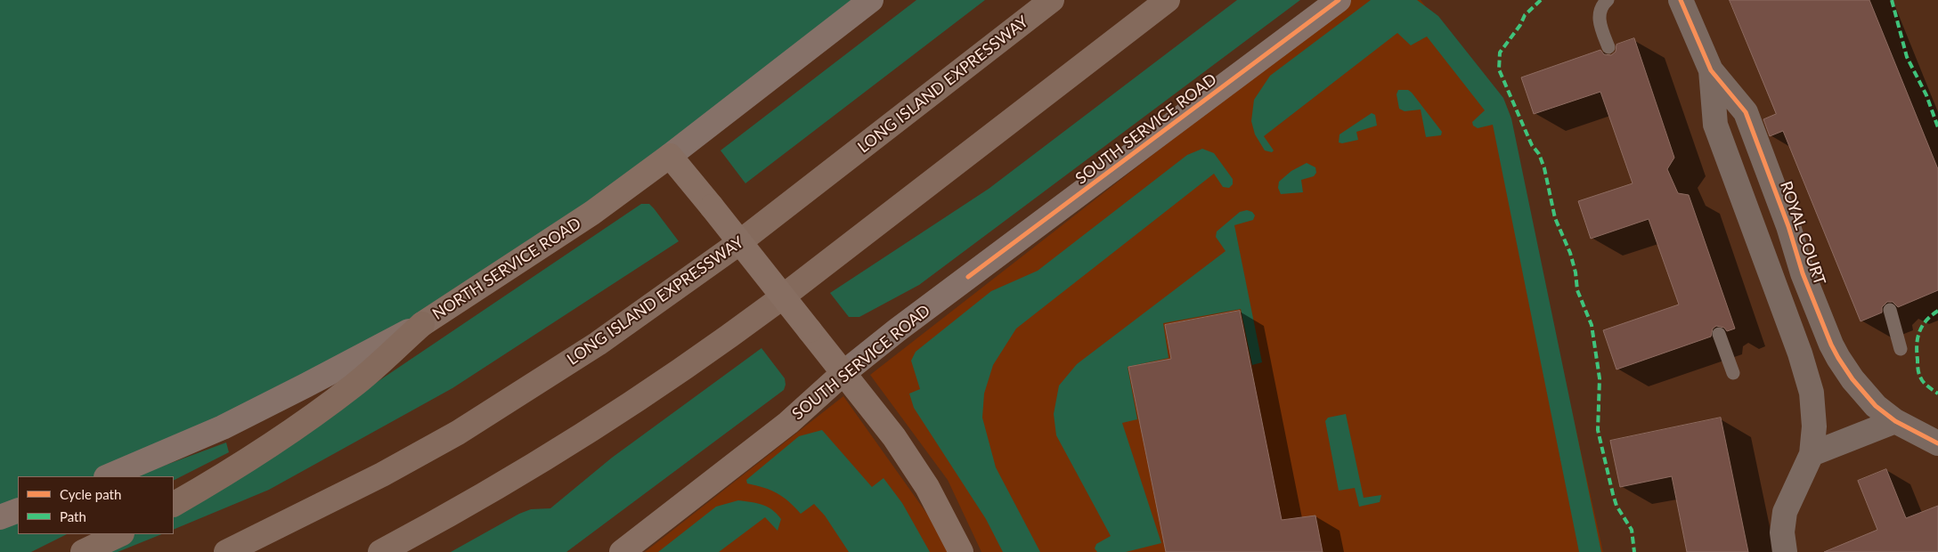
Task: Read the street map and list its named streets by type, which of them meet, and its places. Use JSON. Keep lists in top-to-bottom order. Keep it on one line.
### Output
{"streets":{"highway":["LONG ISLAND EXPRESSWAY"],"main road":["SOUTH SERVICE ROAD","NORTH SERVICE ROAD"],"street":["ROYAL COURT"]},"legend":["Cycle path","Path"]}
